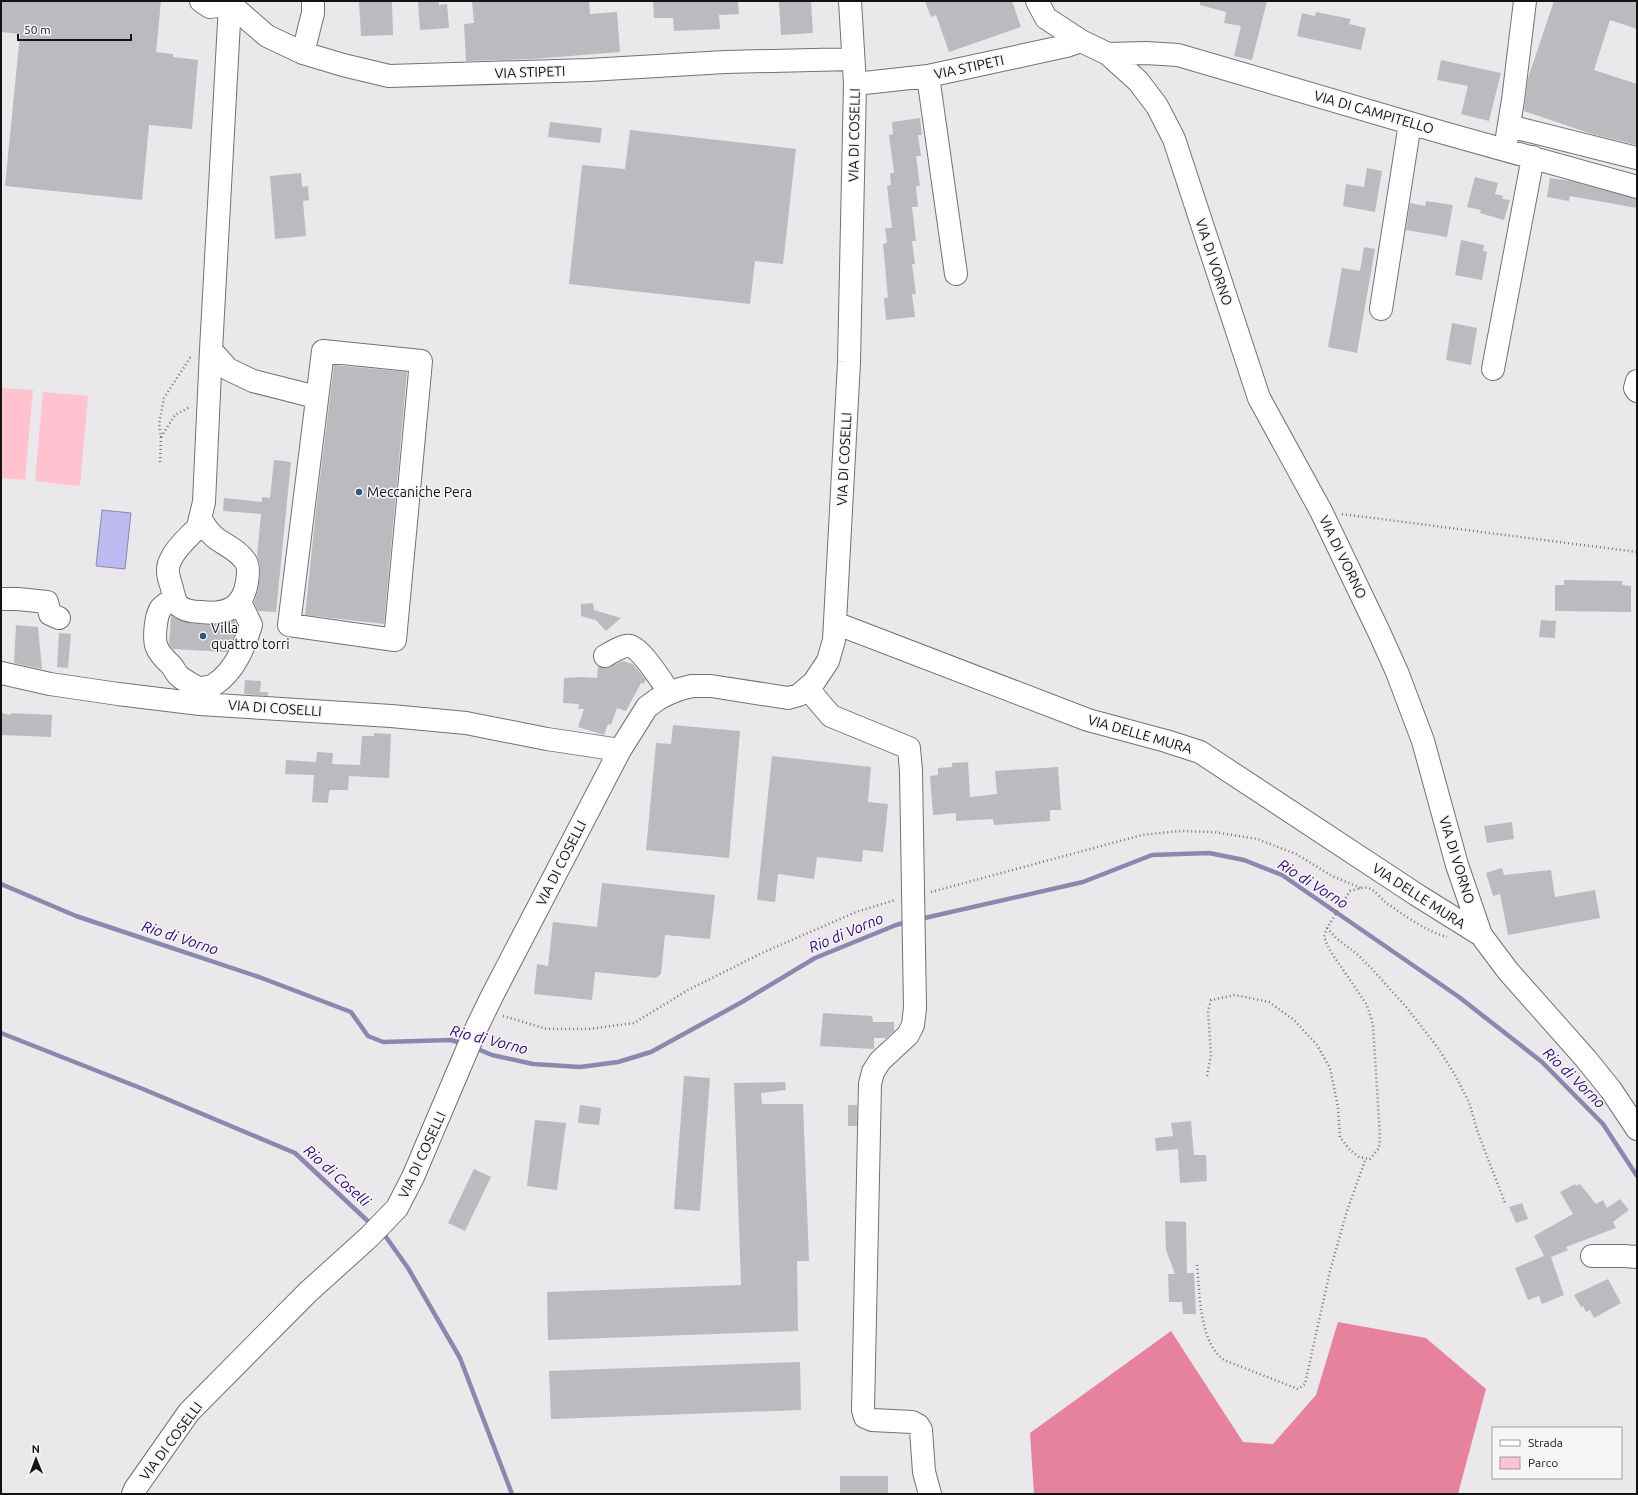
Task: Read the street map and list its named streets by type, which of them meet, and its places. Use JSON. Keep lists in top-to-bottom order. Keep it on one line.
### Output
{"streets":{"street":["VIA STIPETI","VIA DI CAMPITELLO","VIA DI COSELLI","VIA DI VORNO","VIA DELLE MURA"]},"crossings":[["VIA STIPETI","VIA DI COSELLI"],["VIA STIPETI","VIA DI VORNO"],["VIA DI CAMPITELLO","VIA DI VORNO"],["VIA DI COSELLI","VIA DELLE MURA"],["VIA DI VORNO","VIA DELLE MURA"]],"water":["Rio di Vorno","Rio di Coselli"],"places":["Meccaniche Pera","Villa quattro torri"],"legend":["Strada","Parco"],"scale_bar":"50 m","north":"top"}
